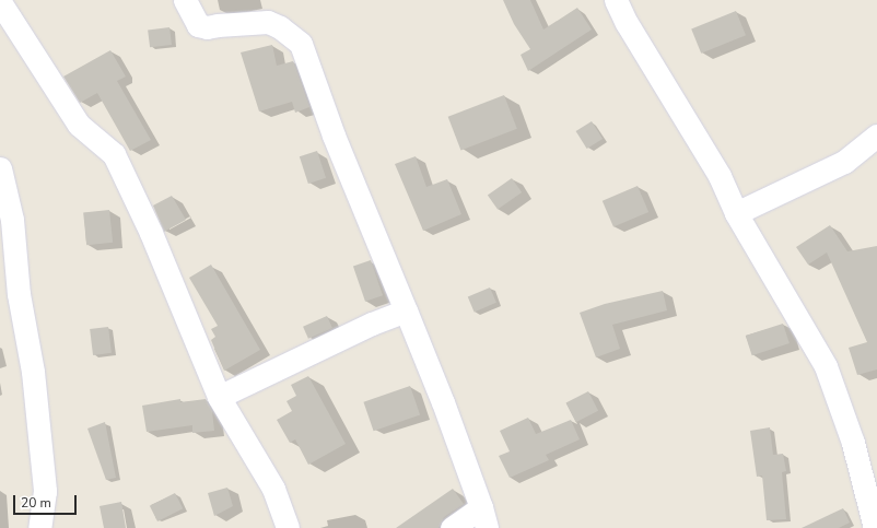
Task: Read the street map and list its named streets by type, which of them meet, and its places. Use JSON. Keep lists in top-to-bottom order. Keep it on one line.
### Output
{"scale_bar":"20 m"}
